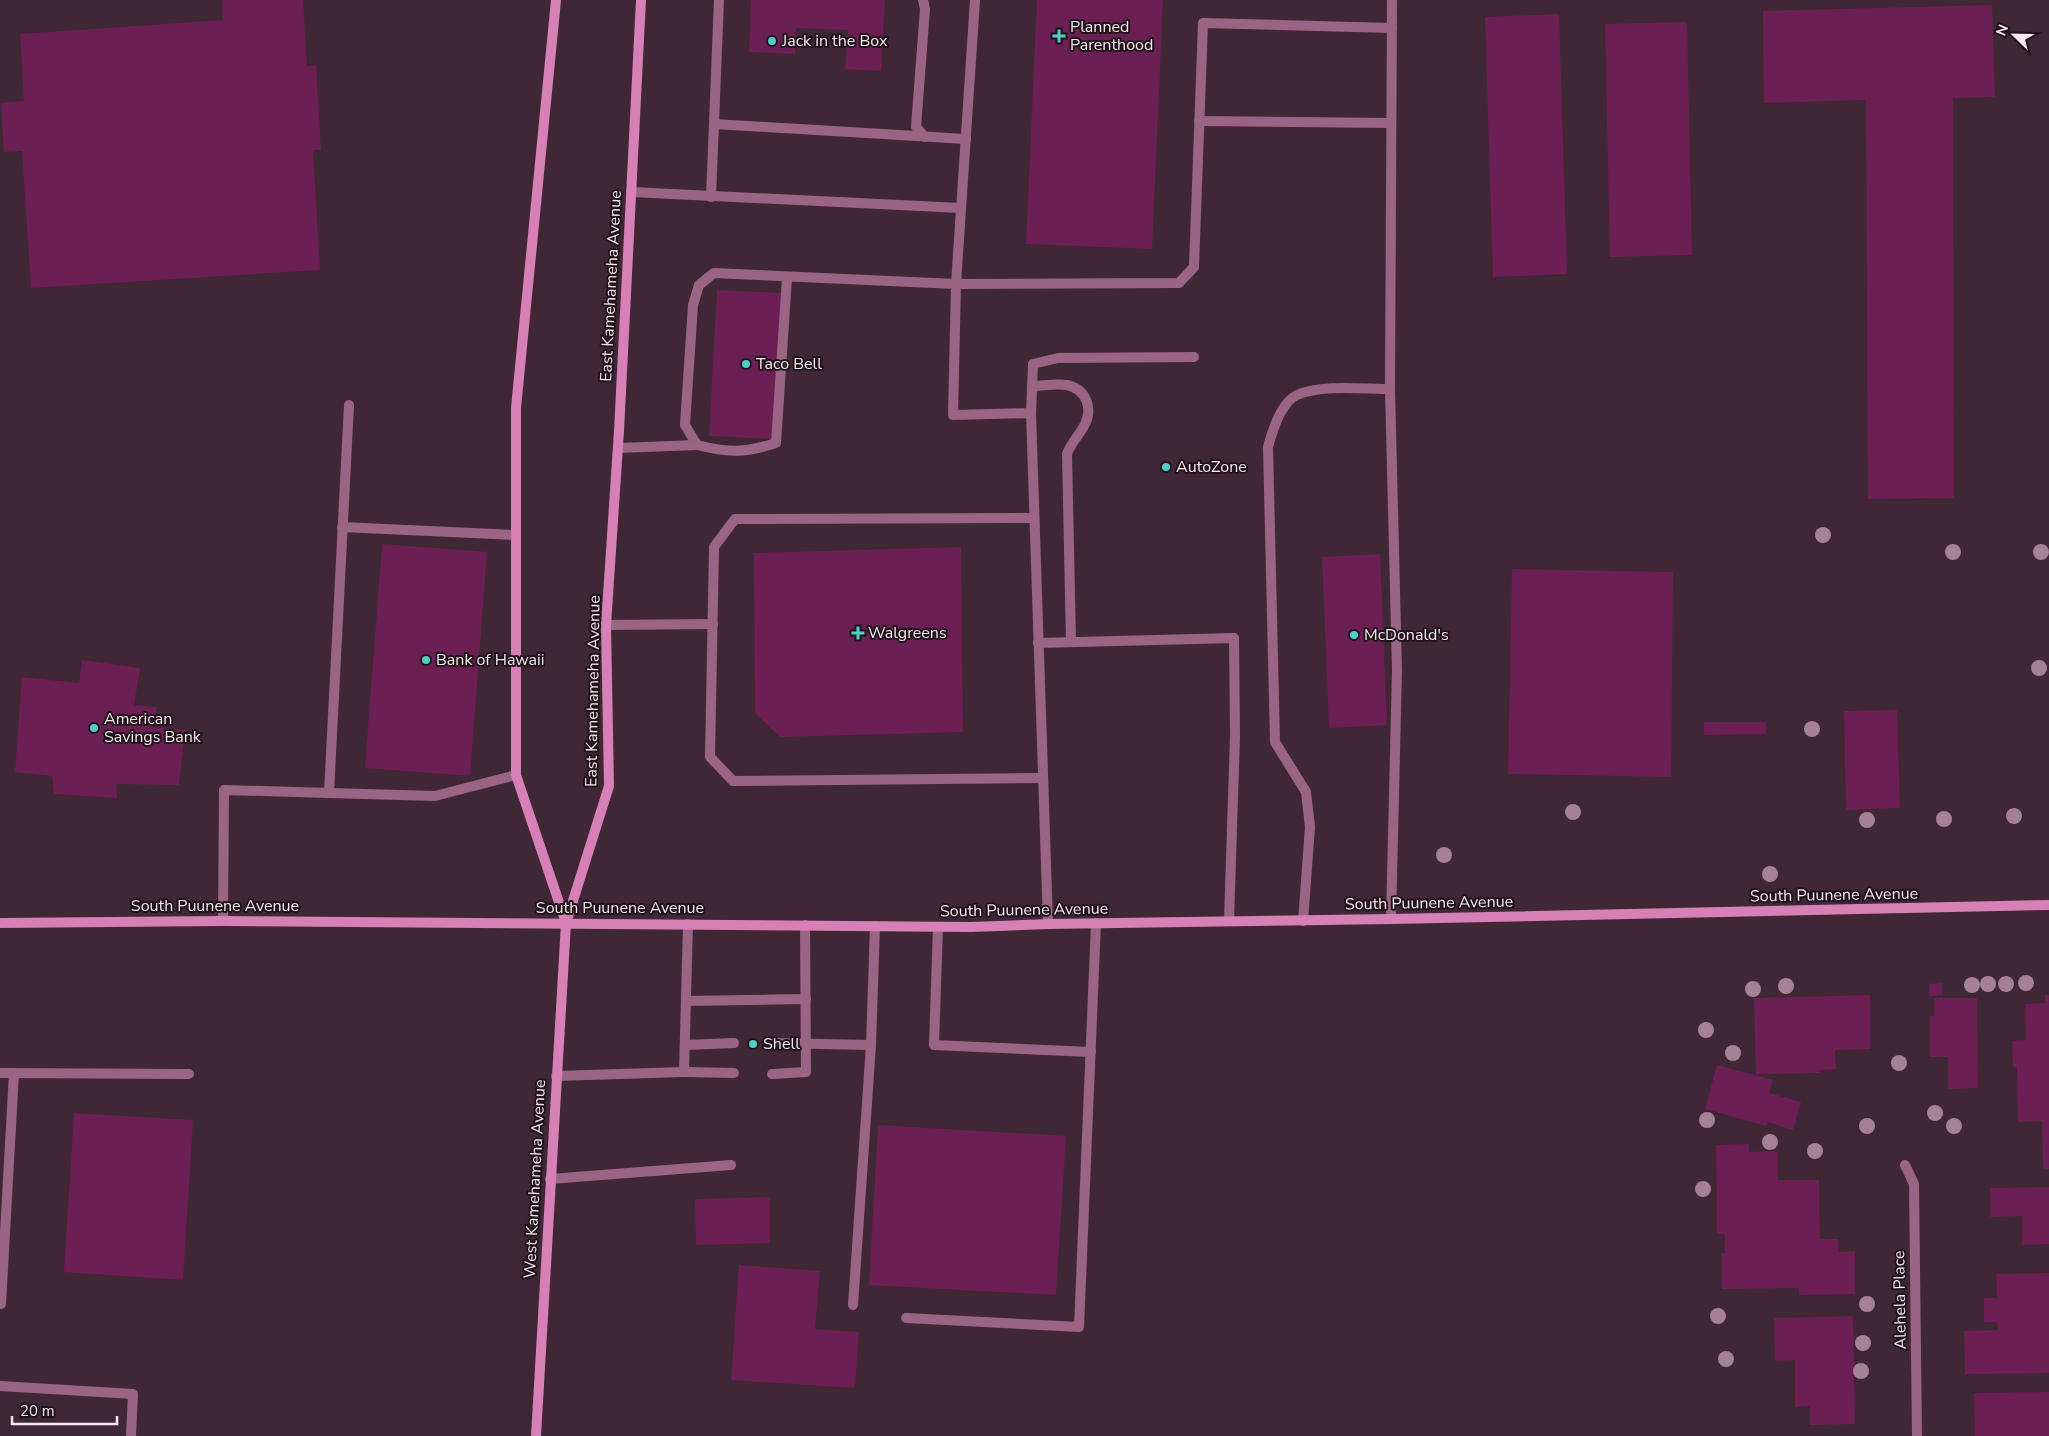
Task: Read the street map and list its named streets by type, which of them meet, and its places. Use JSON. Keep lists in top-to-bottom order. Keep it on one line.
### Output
{"streets":{"street":["East Kamehameha Avenue","South Puunene Avenue","West Kamehameha Avenue","Alehela Place"]},"crossings":[["East Kamehameha Avenue","South Puunene Avenue"],["East Kamehameha Avenue","West Kamehameha Avenue"],["South Puunene Avenue","West Kamehameha Avenue"]],"places":{"health":["Planned Parenthood","Walgreens"],"other":["Jack in the Box","Taco Bell","AutoZone","McDonald's","Bank of Hawaii","American Savings Bank","Shell"]},"scale_bar":"20 m","north":"top left"}
